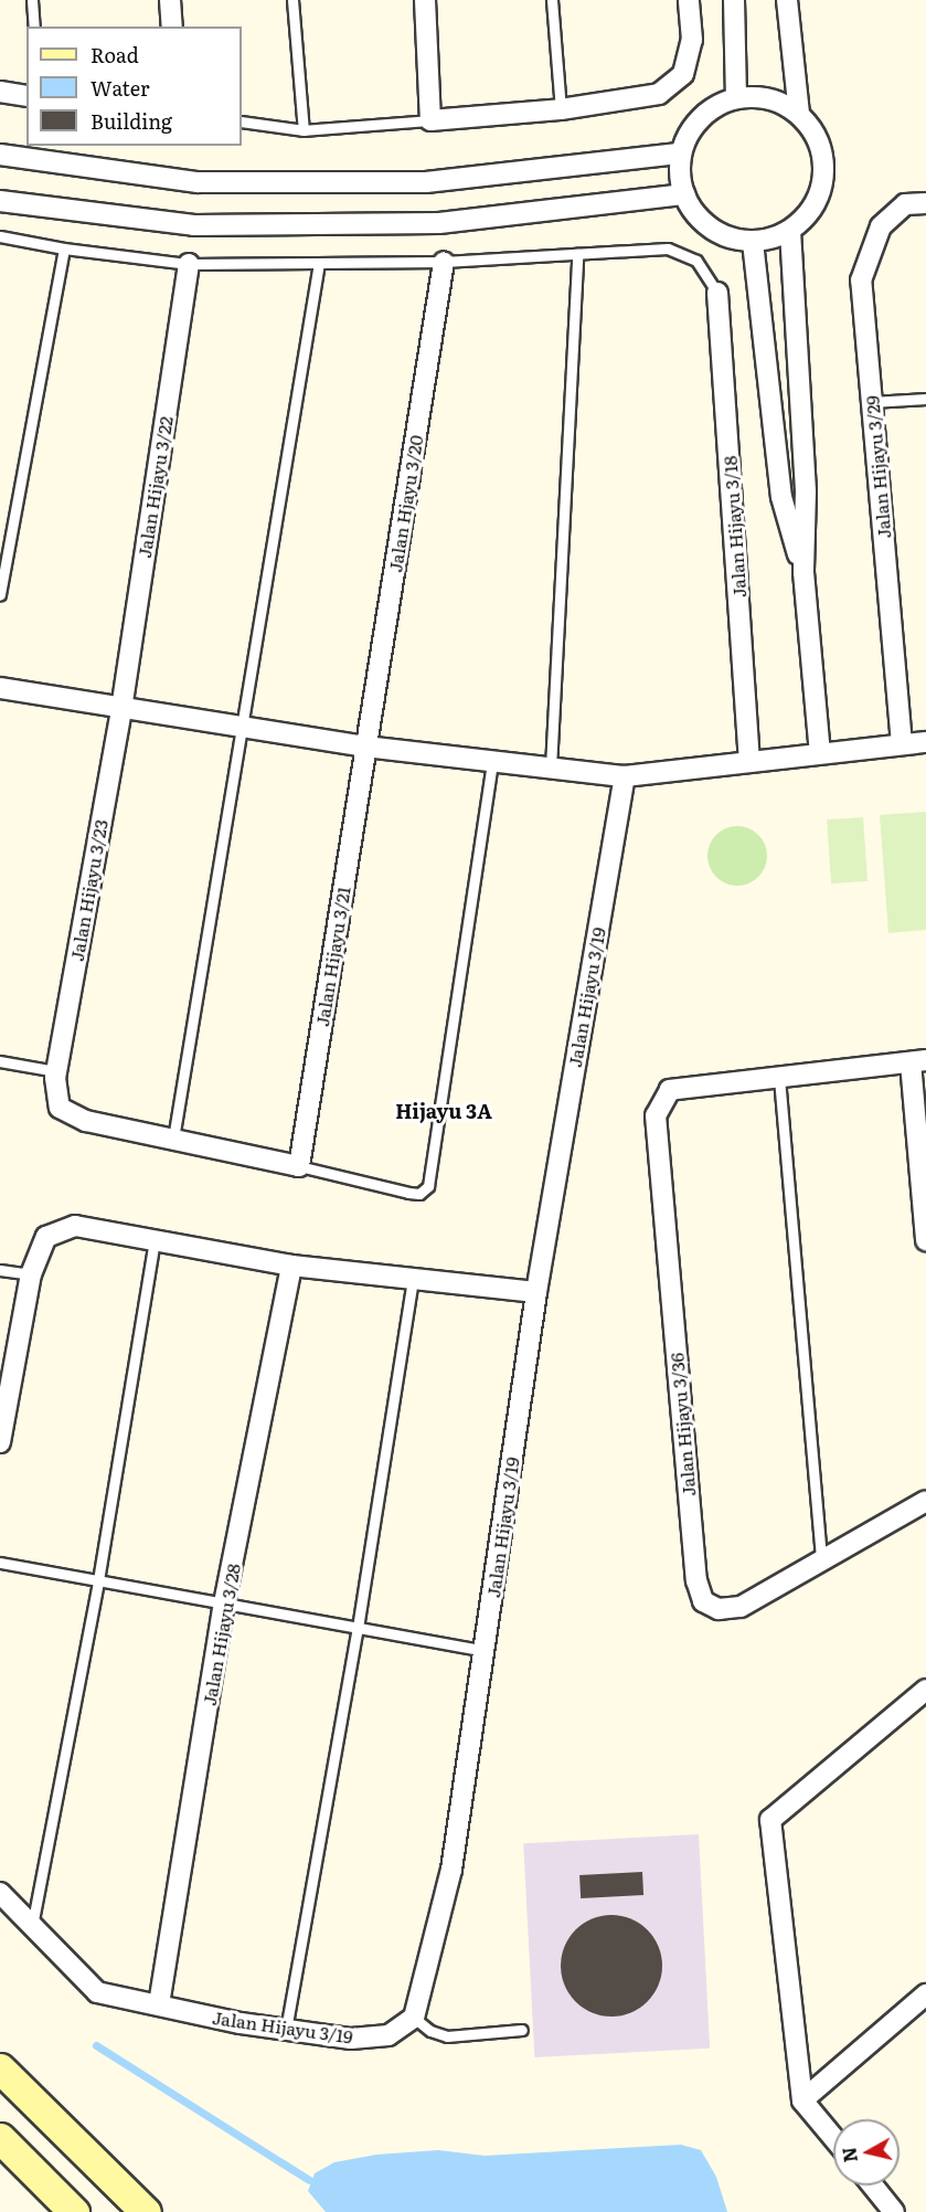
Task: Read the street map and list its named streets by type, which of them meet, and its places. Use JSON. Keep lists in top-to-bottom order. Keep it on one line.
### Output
{"streets":{"street":["Jalan Hijayu 3/29","Jalan Hijayu 3/22","Jalan Hjayu 3/20","Jalan Hijayu 3/18","Jalan Hijayu 3/23","Jalan Hijayu 3/21","Jalan Hijayu 3/19","Jalan Hijayu 3/36","Jalan Hijayu 3/28"]},"crossings":[["Jalan Hijayu 3/22","Jalan Hijayu 3/23"],["Jalan Hjayu 3/20","Jalan Hijayu 3/21"],["Jalan Hijayu 3/19","Jalan Hijayu 3/28"]],"districts":["Hijayu 3A"],"legend":["Road","Water","Building"],"north":"left"}
